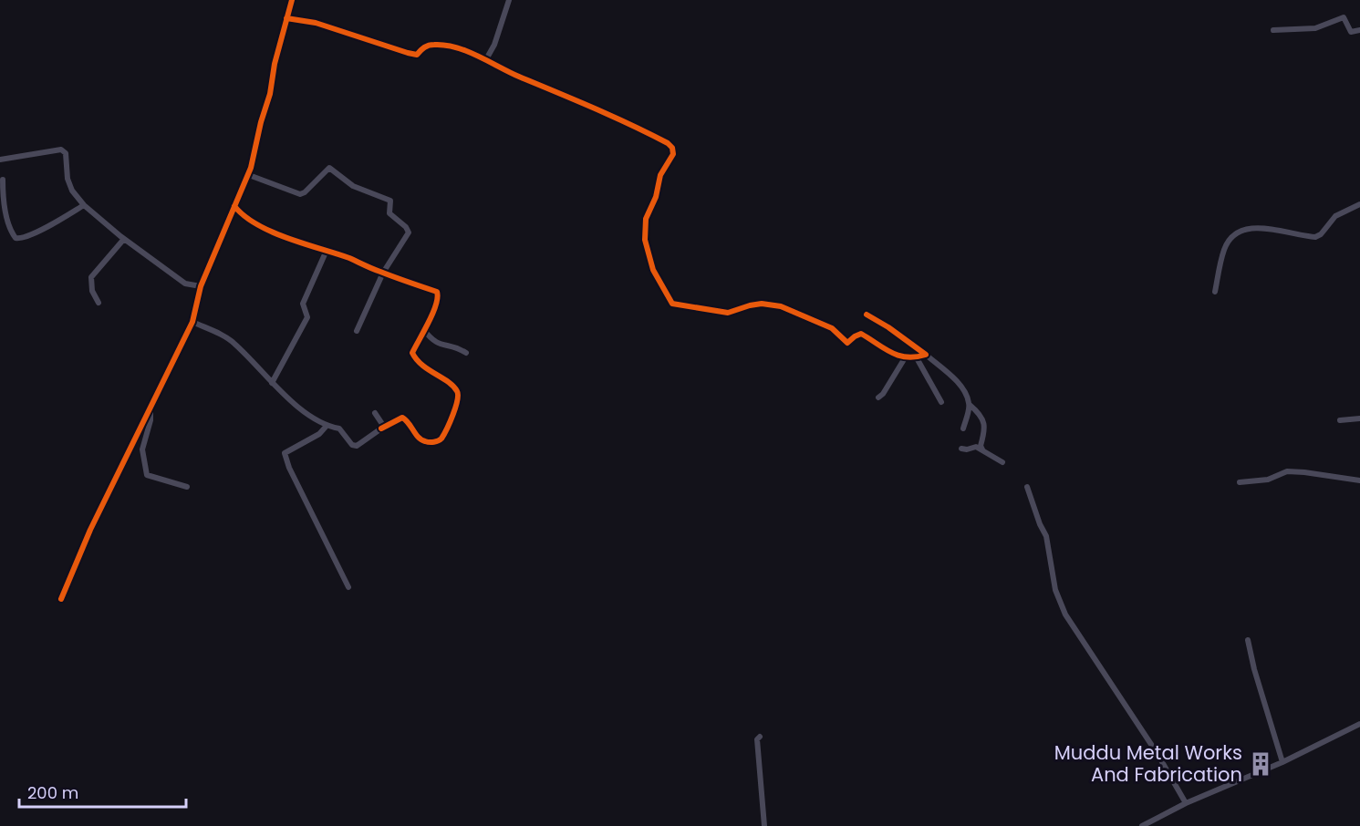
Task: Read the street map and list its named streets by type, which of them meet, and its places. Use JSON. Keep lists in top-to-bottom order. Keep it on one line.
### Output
{"places":{"building":["Muddu Metal Works And Fabrication"]},"scale_bar":"200 m"}
